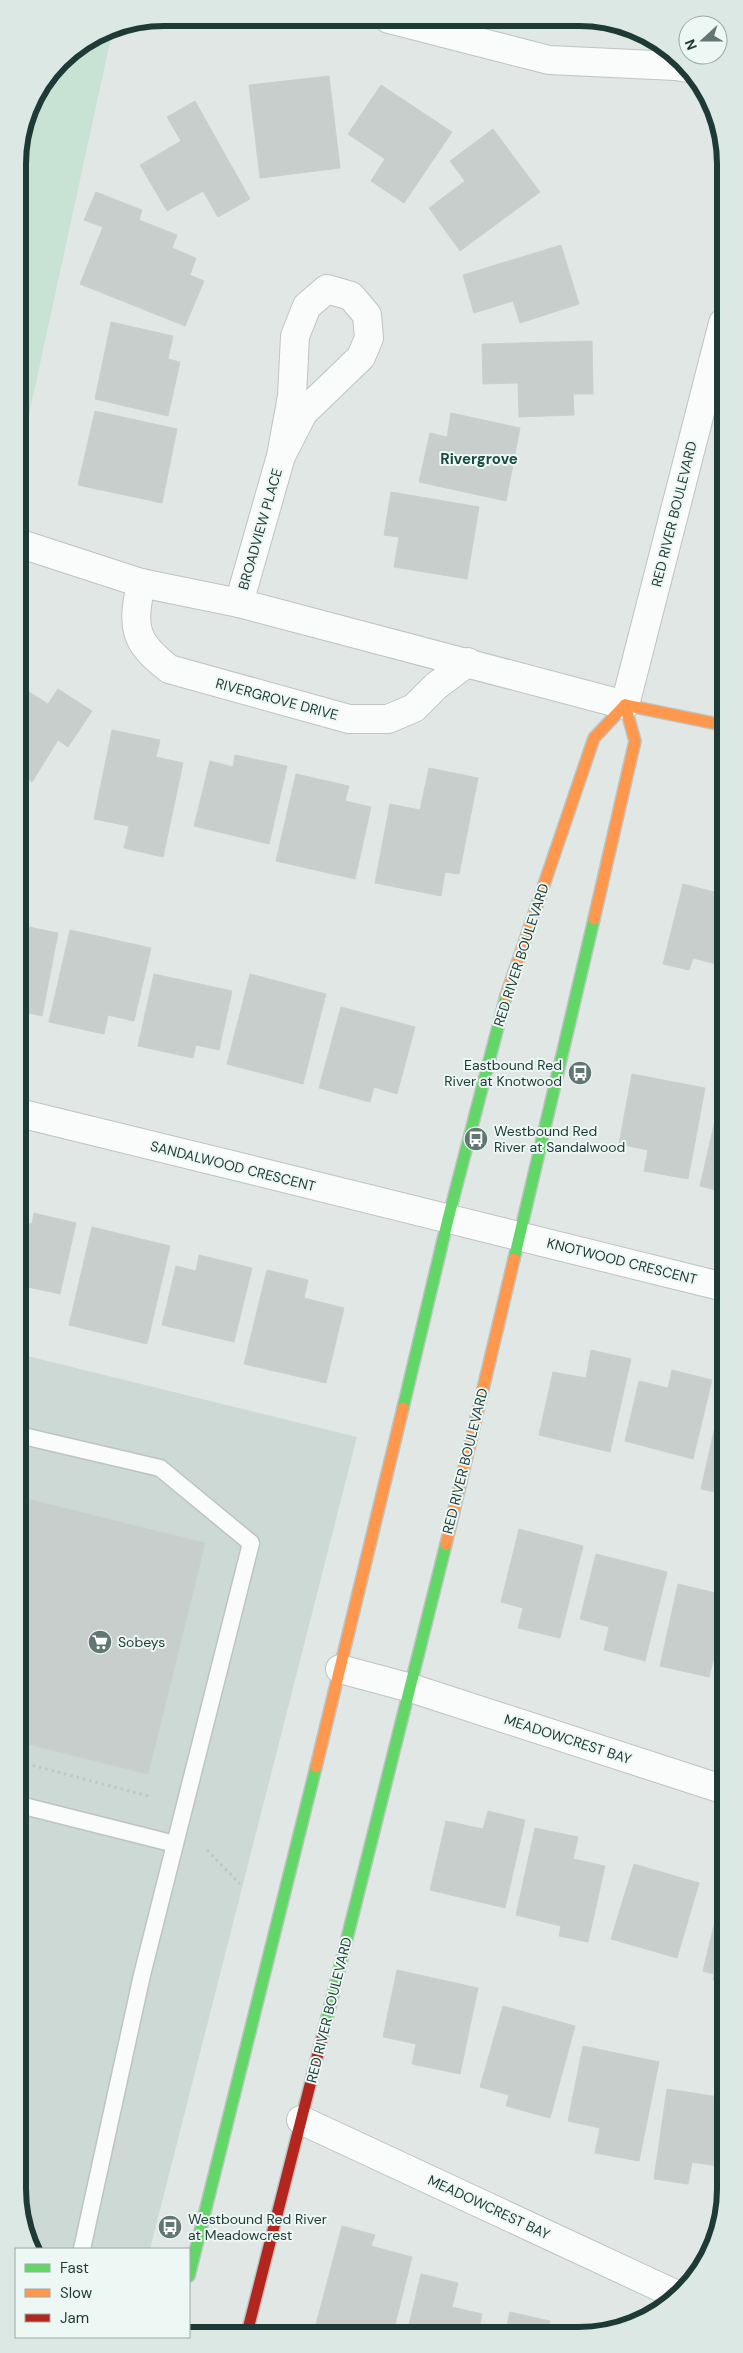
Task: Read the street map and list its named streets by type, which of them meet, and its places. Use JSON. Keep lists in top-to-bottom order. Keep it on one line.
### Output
{"streets":{"street":["RED RIVER BOULEVARD","BROADVIEW PLACE","RIVERGROVE DRIVE","SANDALWOOD CRESCENT","KNOTWOOD CRESCENT","MEADOWCREST BAY"]},"crossings":[["RED RIVER BOULEVARD","SANDALWOOD CRESCENT"],["RED RIVER BOULEVARD","KNOTWOOD CRESCENT"],["RED RIVER BOULEVARD","MEADOWCREST BAY"]],"districts":["Rivergrove"],"places":{"bus stop":["Eastbound Red River at Knotwood","Westbound Red River at Sandalwood","Westbound Red River at Meadowcrest"],"supermarket":["Sobeys"]},"legend":["Fast","Slow","Jam"],"north":"left"}
